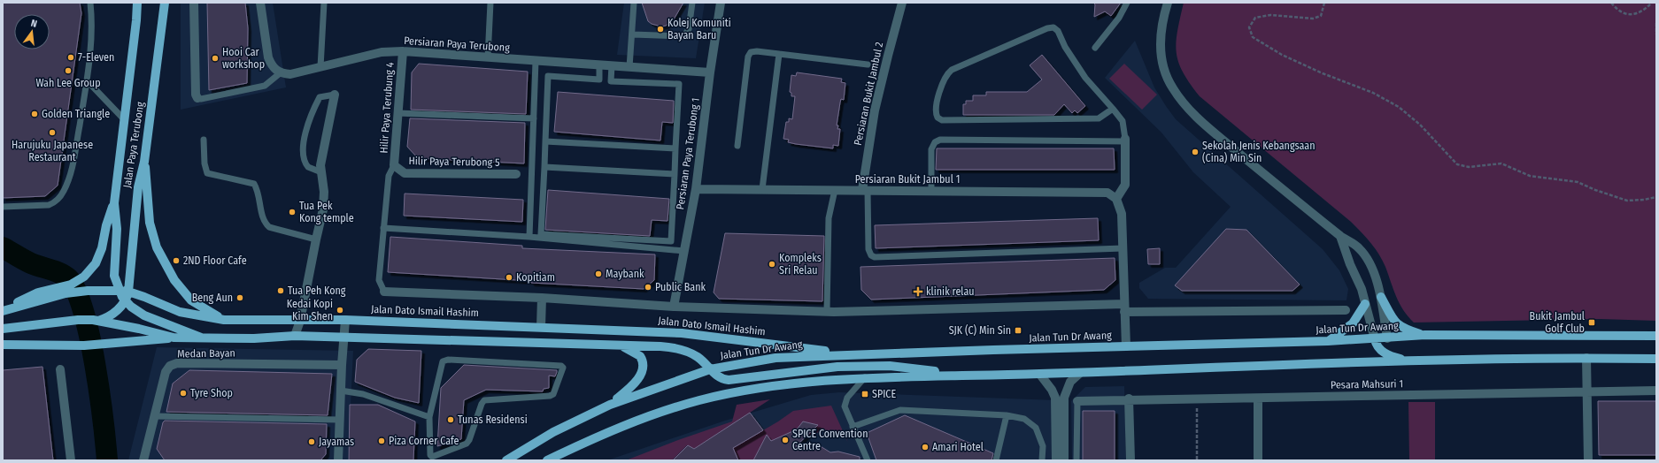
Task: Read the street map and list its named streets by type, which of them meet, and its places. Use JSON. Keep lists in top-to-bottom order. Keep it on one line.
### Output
{"streets":{"main road":["Jalan Paya Terubong","Jalan Dato Ismail Hashim","Jalan Tun Dr Awang"],"street":["Persiaran Paya Terubong","Persiaran Bukit Jambul 2","Hilir Paya Terubung 4","Persiaran Paya Terubong 1","Hilir Paya Terubong 5","Persiaran Bukit Jambul 1","Medan Bayan","Pesara Mahsuri 1"]},"crossings":[["Persiaran Paya Terubong","Hilir Paya Terubung 4"],["Persiaran Paya Terubong","Persiaran Paya Terubong 1"],["Persiaran Bukit Jambul 2","Persiaran Bukit Jambul 1"],["Hilir Paya Terubung 4","Hilir Paya Terubong 5"],["Jalan Paya Terubong","Jalan Dato Ismail Hashim"],["Persiaran Paya Terubong 1","Persiaran Bukit Jambul 1"],["Jalan Dato Ismail Hashim","Jalan Tun Dr Awang"]],"places":{"other":["Kolej Komuniti Bayan Baru","7-Eleven","Hooi Car workshop","Wah Lee Group","Golden Triangle","Harujuku Japanese Restaurant","Sekolah Jenis Kebangsaan (Cina) Min Sin","Tua Pek Kong temple","2ND Floor Cafe","Kompleks Sri Relau","Maybank","Kopitiam","Public Bank","Tua Peh Kong","Beng Aun","Kedai Kopi Kim Shen","Tyre Shop","Tunas Residensi","SPICE Convention Centre","Piza Corner Cafe","Jayamas","Amari Hotel"],"health":["klinik relau"],"transit":["Bukit Jambul Golf Club","SJK (C) Min Sin","SPICE"]},"north":"top"}
